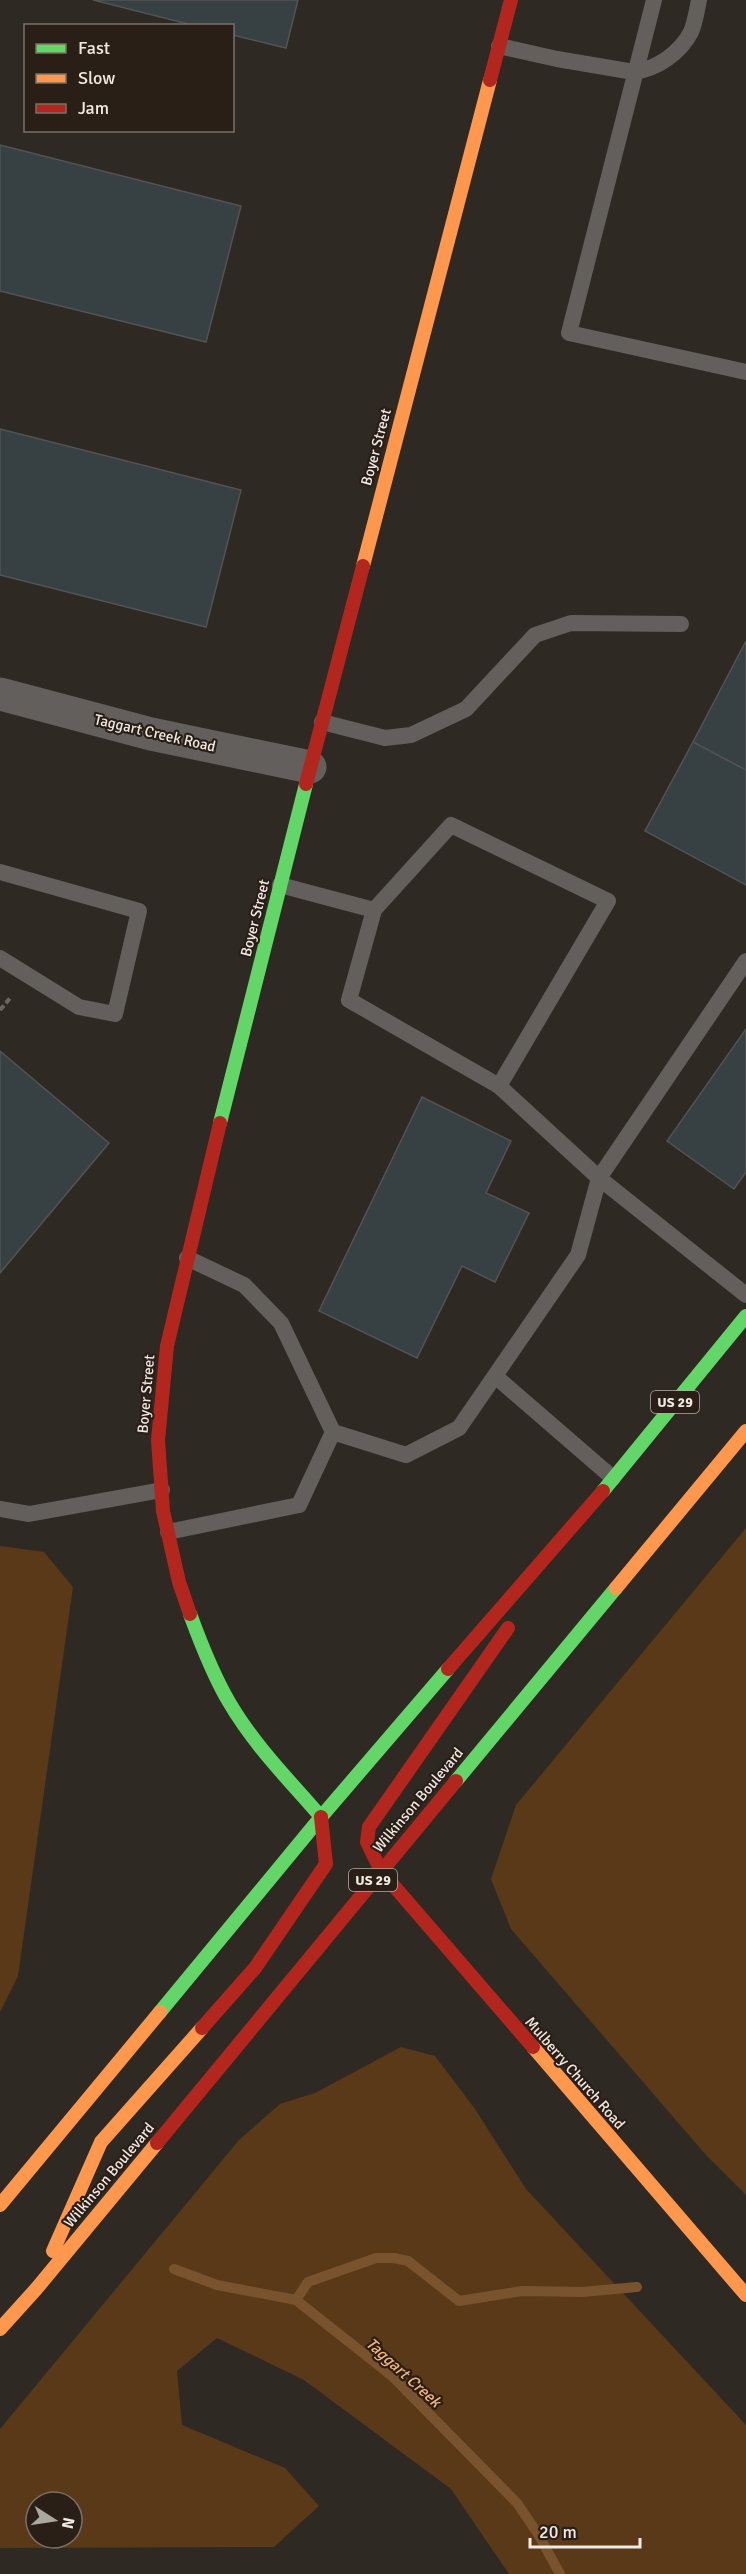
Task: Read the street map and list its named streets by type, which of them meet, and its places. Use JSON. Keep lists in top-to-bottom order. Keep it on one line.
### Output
{"streets":{"main road":["Boyer Street","US 29","Wilkinson Boulevard","Mulberry Church Road"],"street":["Taggart Creek Road"]},"crossings":[["Boyer Street","Taggart Creek Road"],["Boyer Street","US 29"],["Wilkinson Boulevard","Mulberry Church Road"]],"water":["Taggart Creek"],"legend":["Fast","Slow","Jam"],"scale_bar":"20 m","north":"right"}
